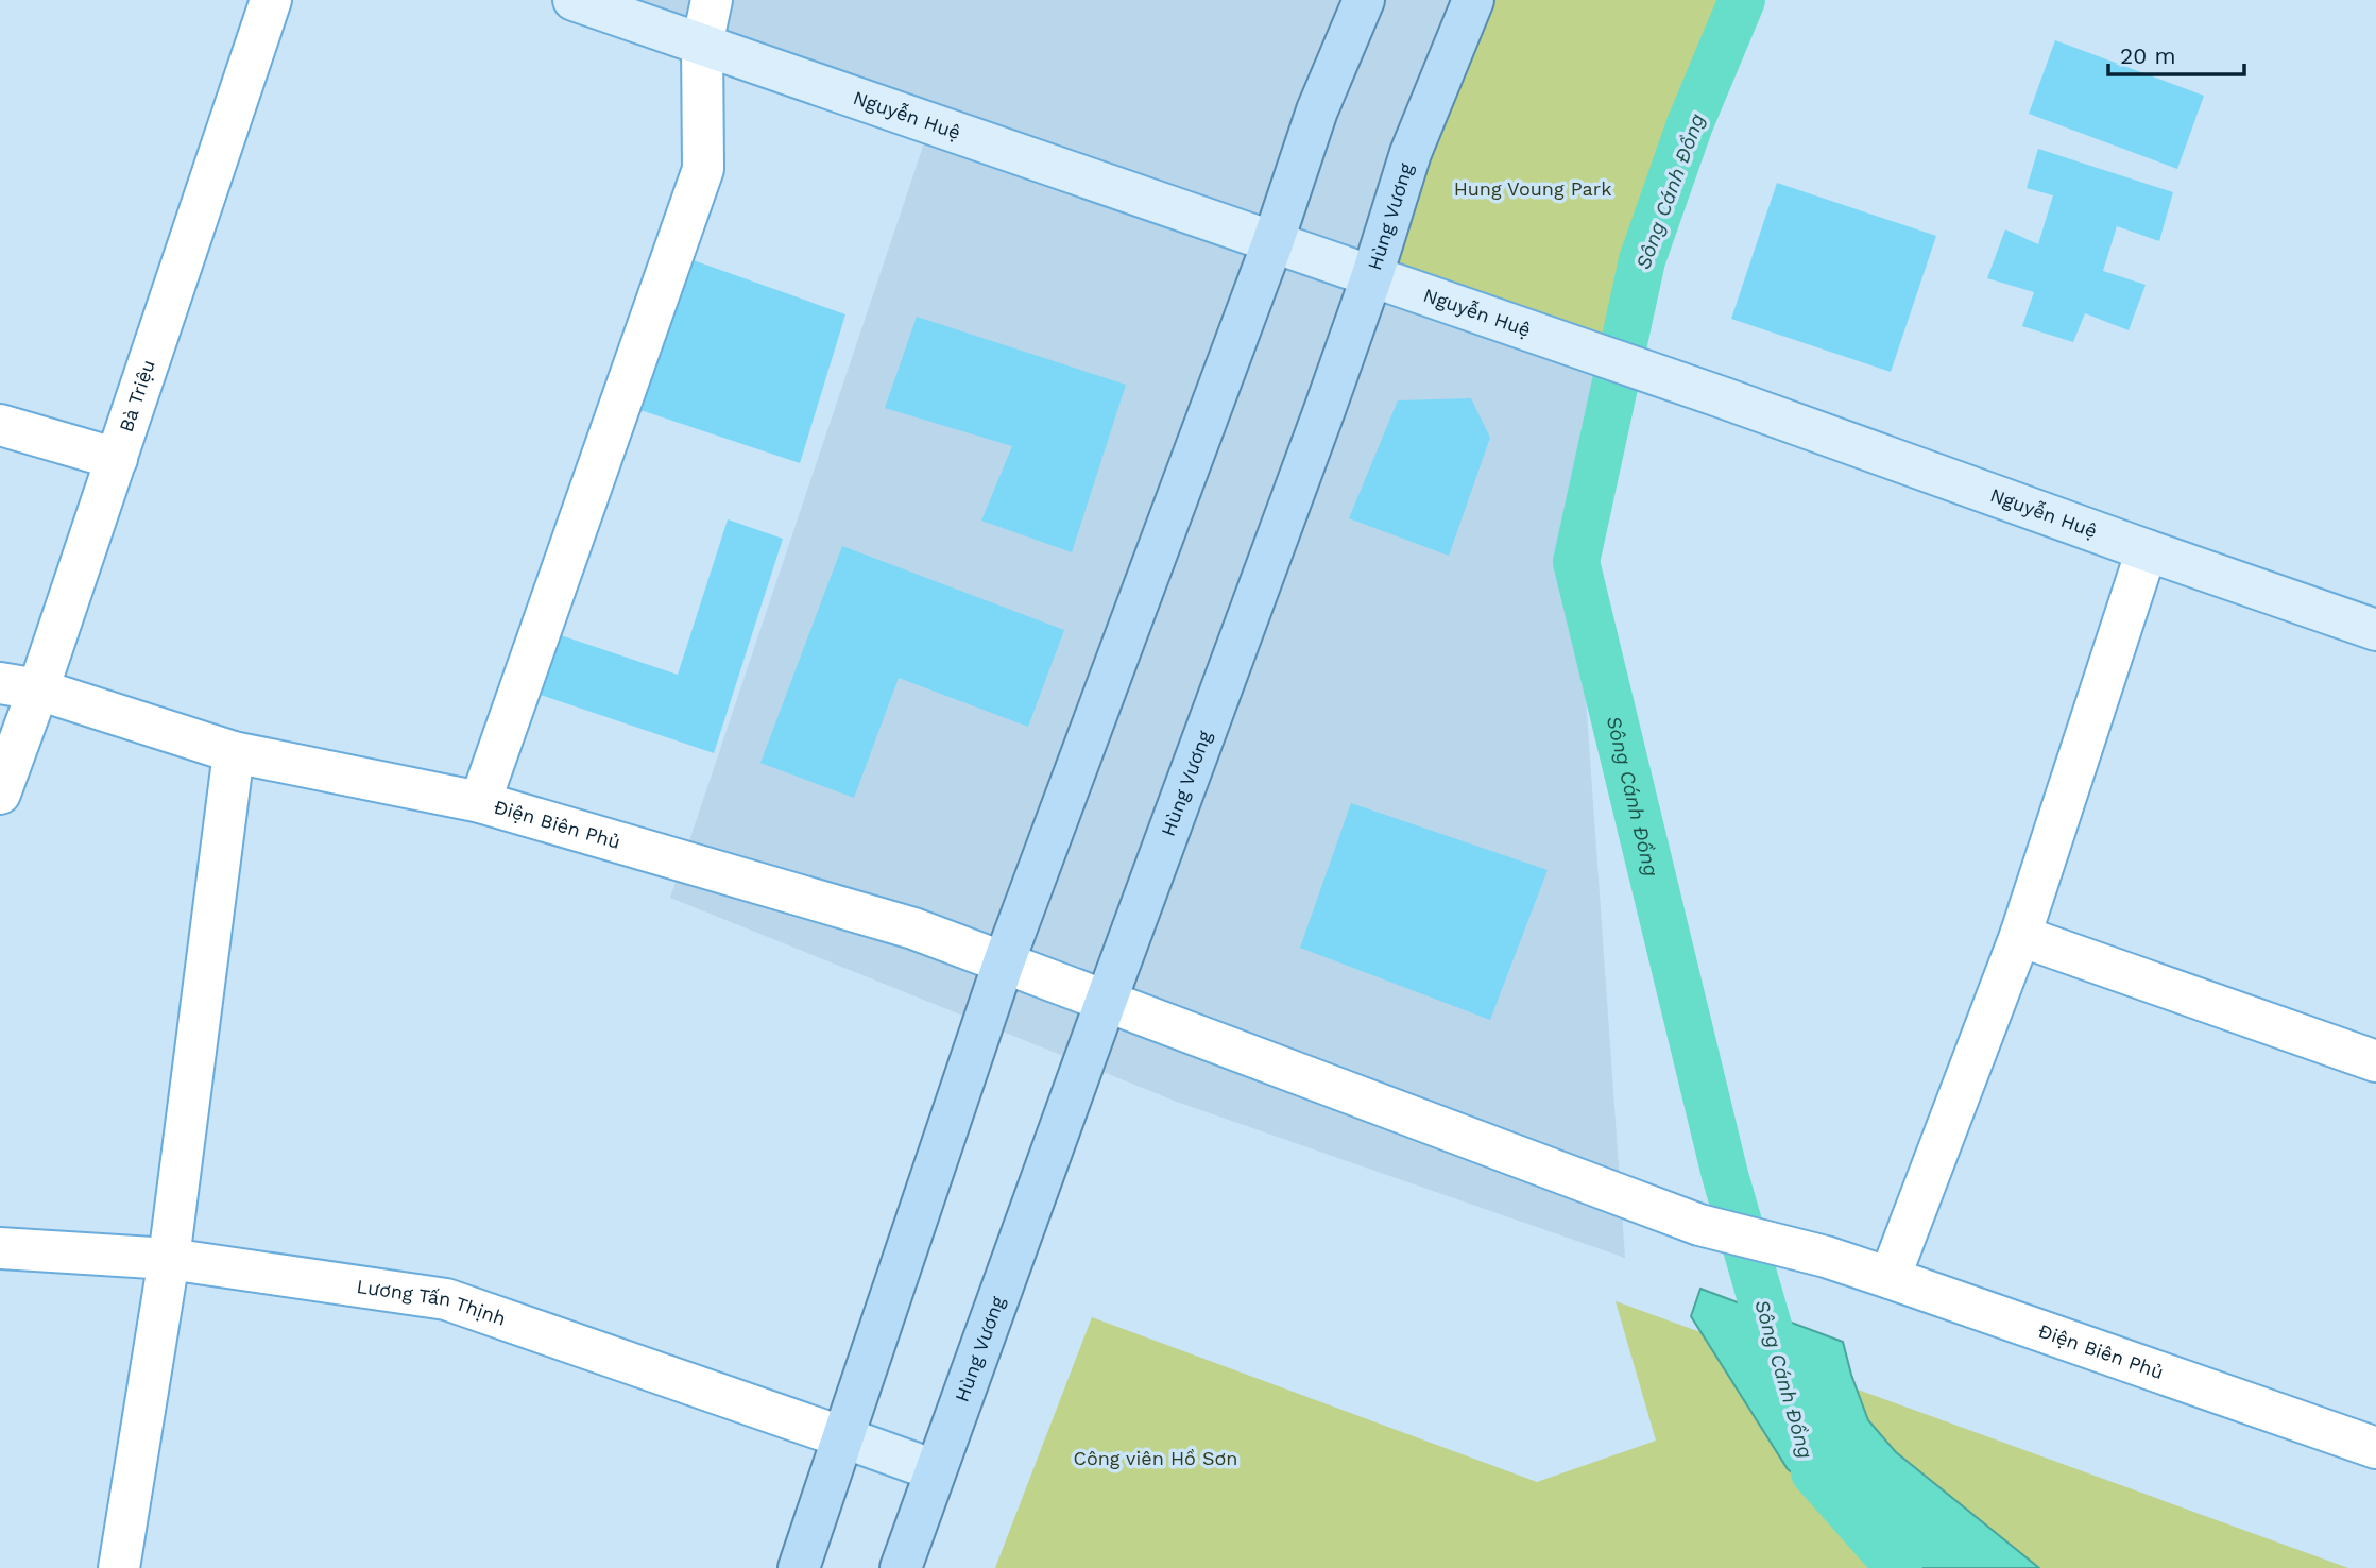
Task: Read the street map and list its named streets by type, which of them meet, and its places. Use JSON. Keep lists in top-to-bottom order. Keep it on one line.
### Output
{"streets":{"main road":["Nguyễn Huệ","Hùng Vương"],"street":["Bà Triệu","Điện Biên Phủ","Lương Tấn Thịnh"]},"crossings":[["Nguyễn Huệ","Hùng Vương"],["Hùng Vương","Điện Biên Phủ"],["Bà Triệu","Điện Biên Phủ"]],"water":["Sông Cánh Đồng"],"parks":["Hung Voung Park","Công viên Hồ Sơn"],"scale_bar":"20 m"}
